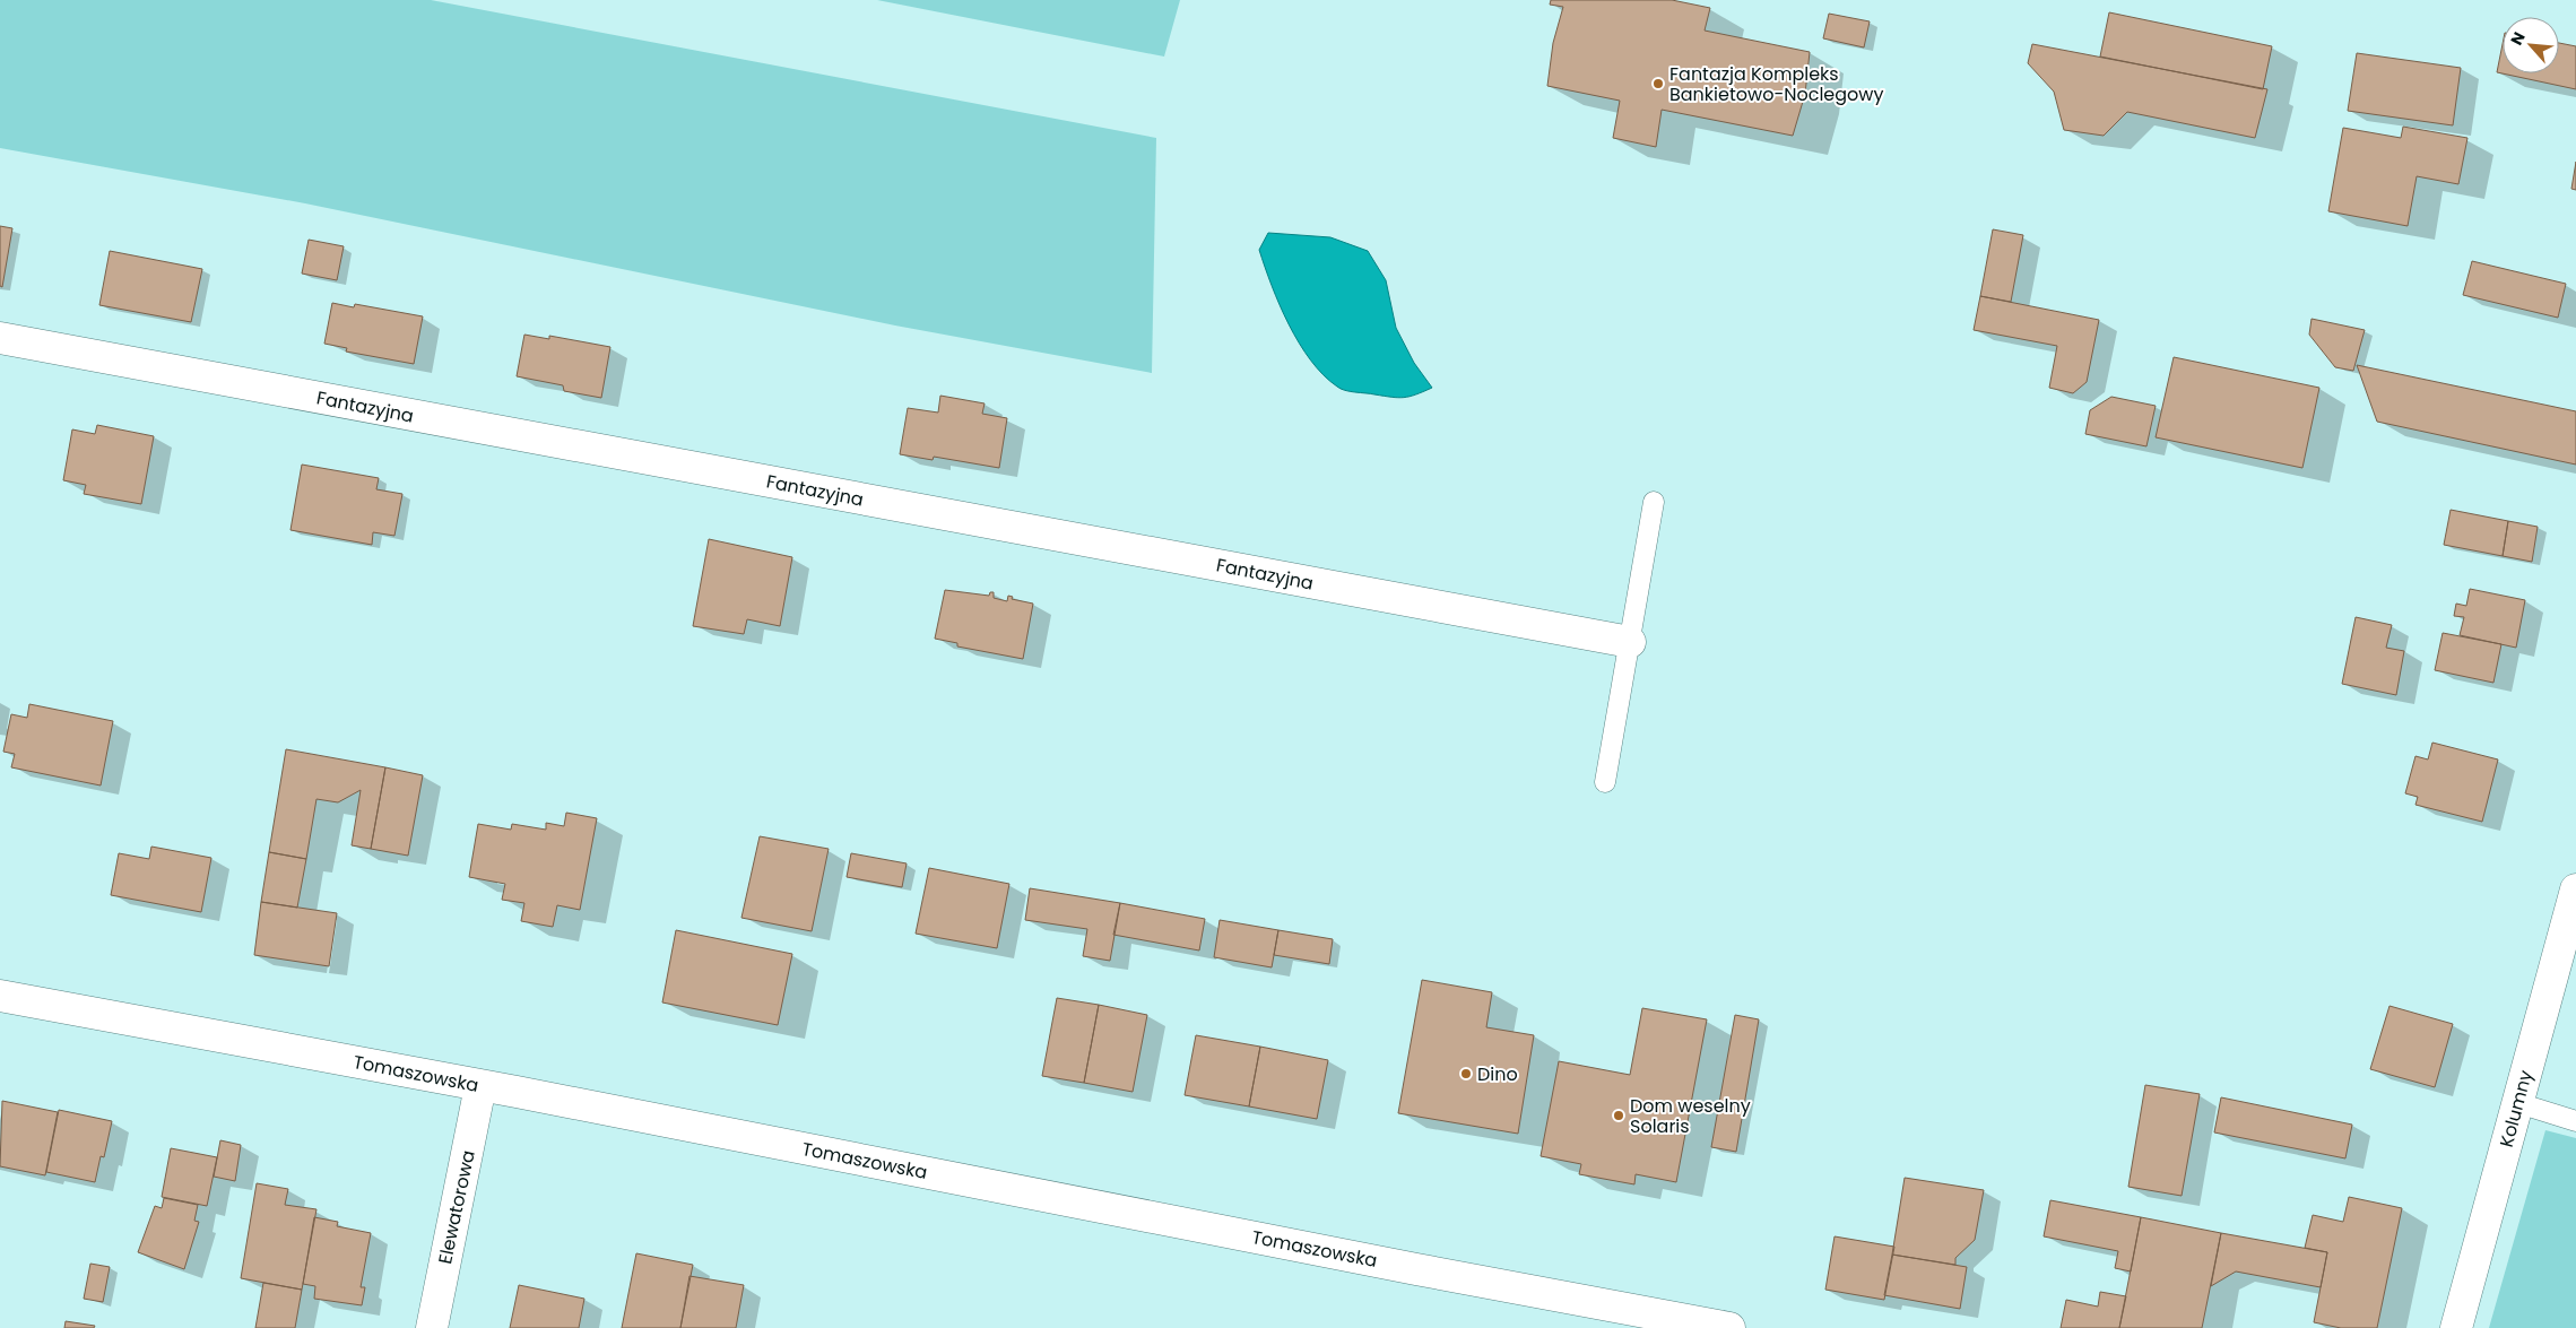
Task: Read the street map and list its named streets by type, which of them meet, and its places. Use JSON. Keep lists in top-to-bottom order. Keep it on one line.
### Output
{"streets":{"street":["Fantazyjna","Tomaszowska","Kolumny","Elewatorowa"]},"crossings":[["Tomaszowska","Elewatorowa"]],"places":["Fantazja Kompleks Bankietowo-Noclegowy","Dino","Dom weselny Solaris"],"north":"top left"}
